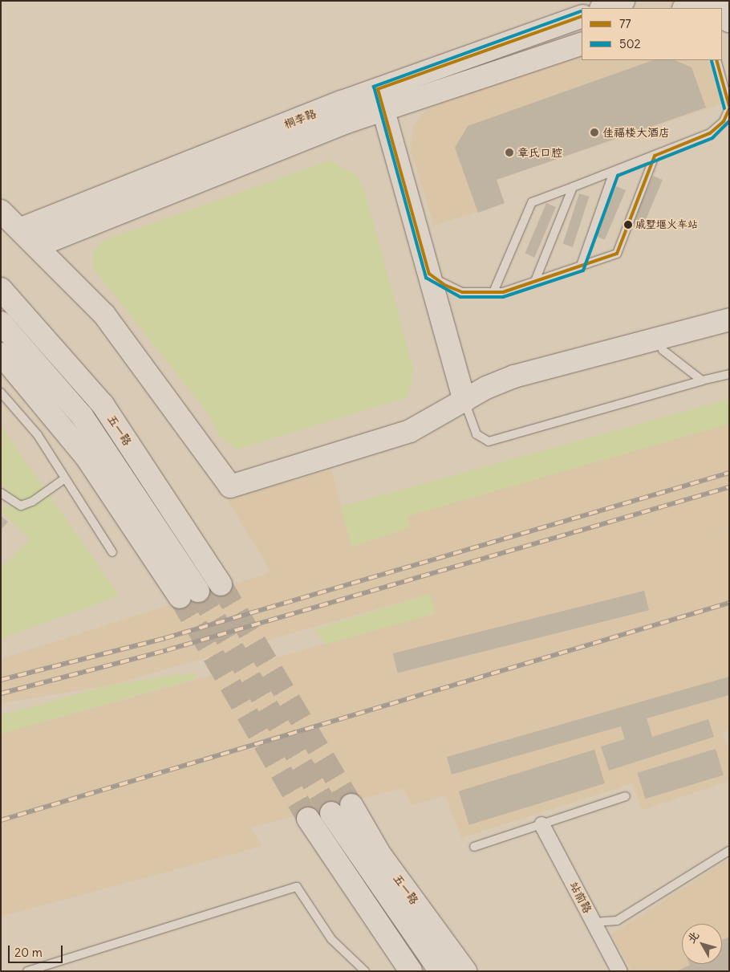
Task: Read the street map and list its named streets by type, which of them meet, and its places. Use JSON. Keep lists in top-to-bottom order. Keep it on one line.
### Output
{"streets":{"street":["桐李路","五一路","站前路"]},"places":["佳福楼大酒店","章氏口腔","戚墅堰火车站"],"lines":["transit line 502","transit line 77"],"legend":["77","502"],"scale_bar":"20 m","north":"top left"}
